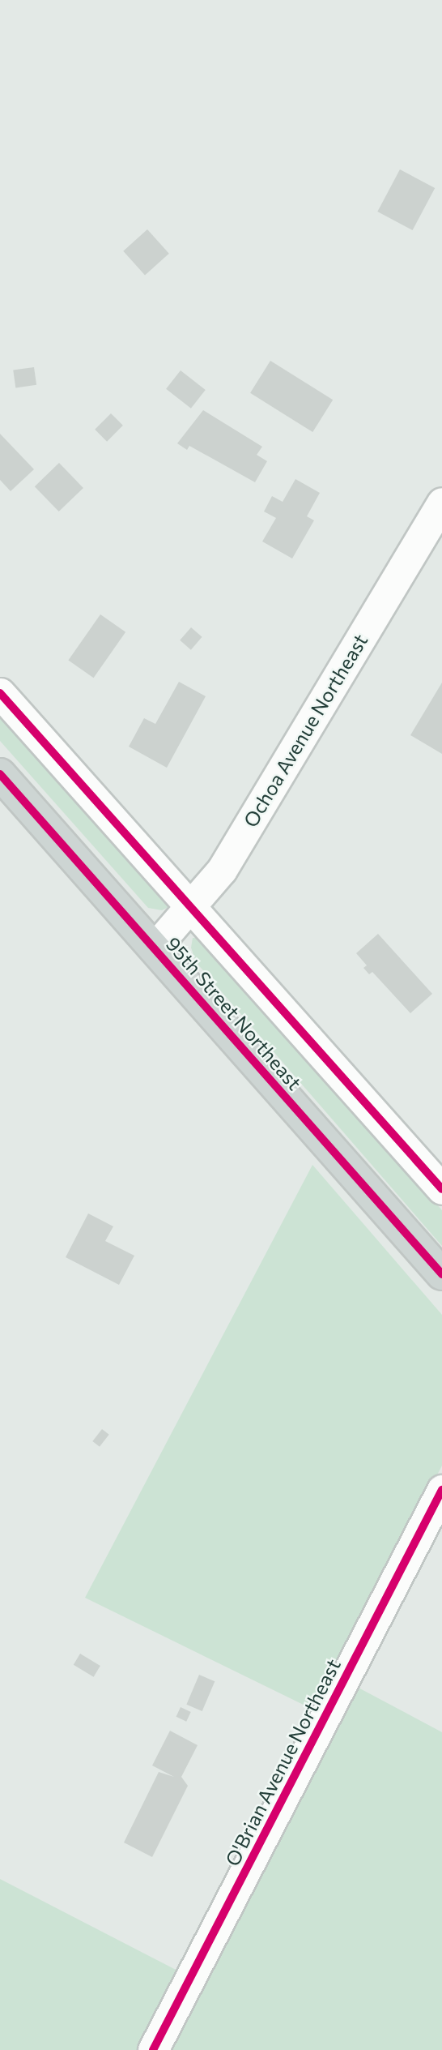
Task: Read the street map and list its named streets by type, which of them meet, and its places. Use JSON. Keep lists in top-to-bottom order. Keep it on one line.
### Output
{"streets":{"main road":["95th Street Northeast"],"street":["Ochoa Avenue Northeast","O'Brian Avenue Northeast"]},"crossings":[["Ochoa Avenue Northeast","95th Street Northeast"]]}
